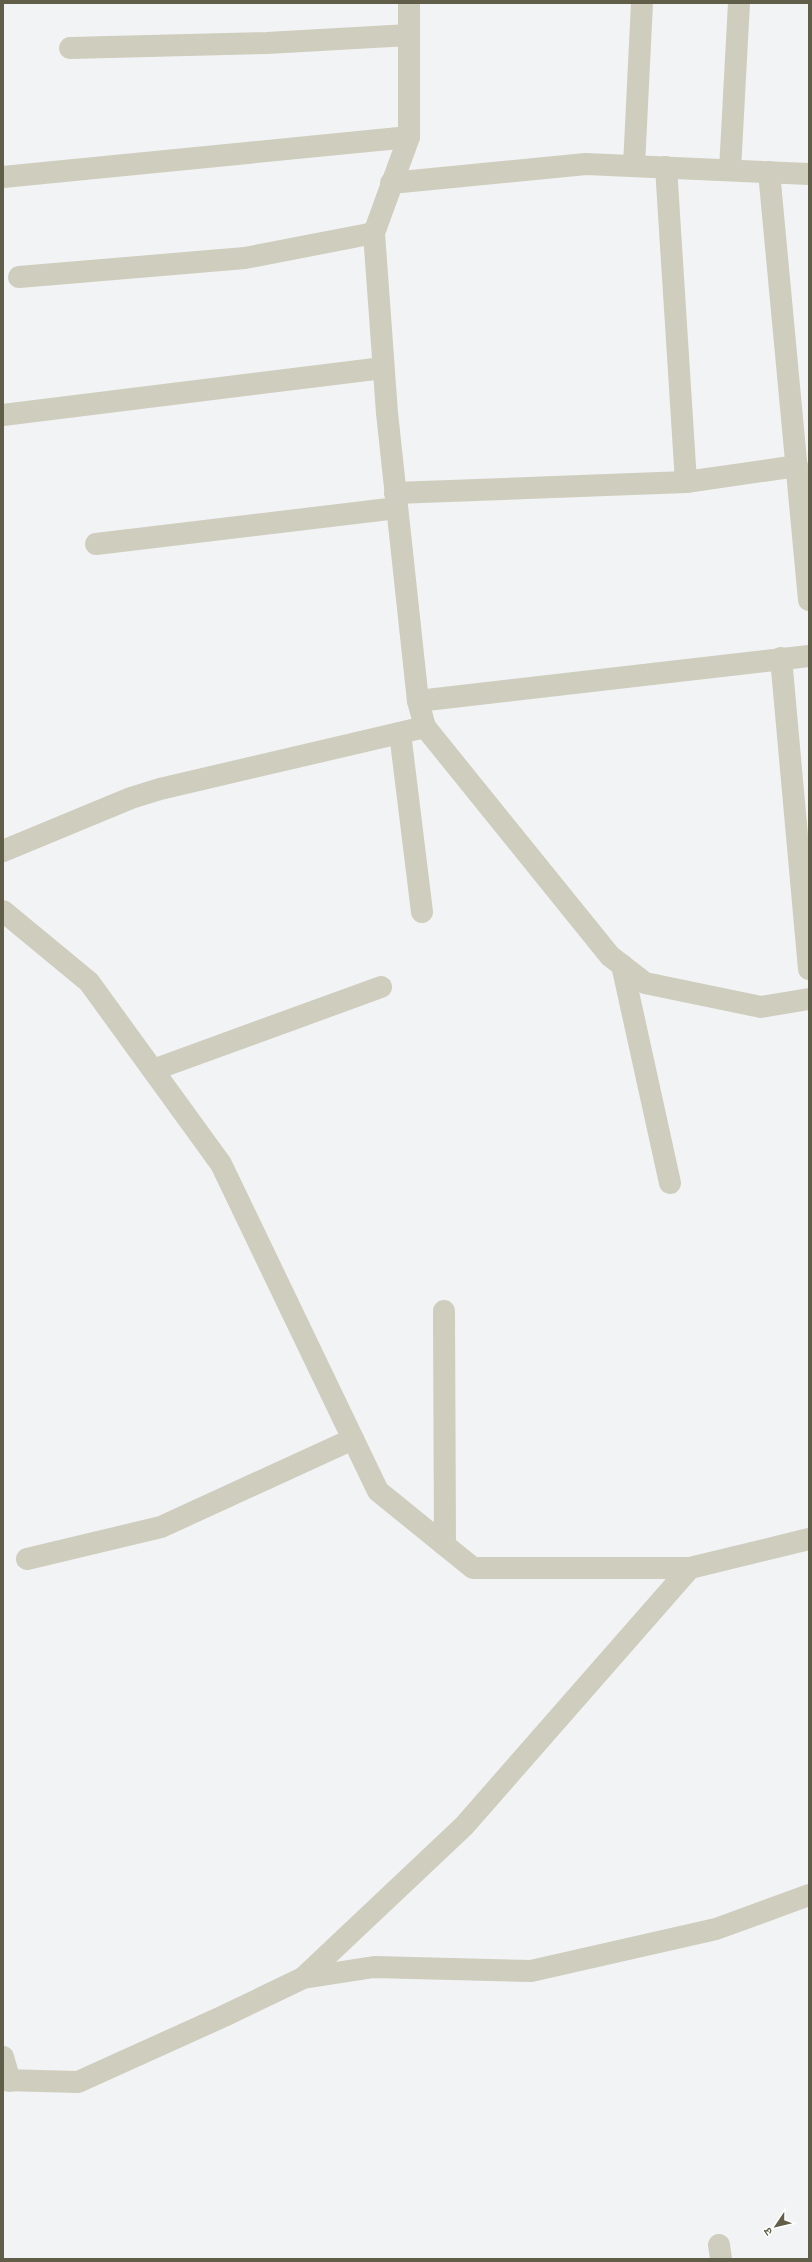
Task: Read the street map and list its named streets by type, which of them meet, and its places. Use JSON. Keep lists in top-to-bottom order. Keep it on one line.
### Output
{"north":"bottom left"}
